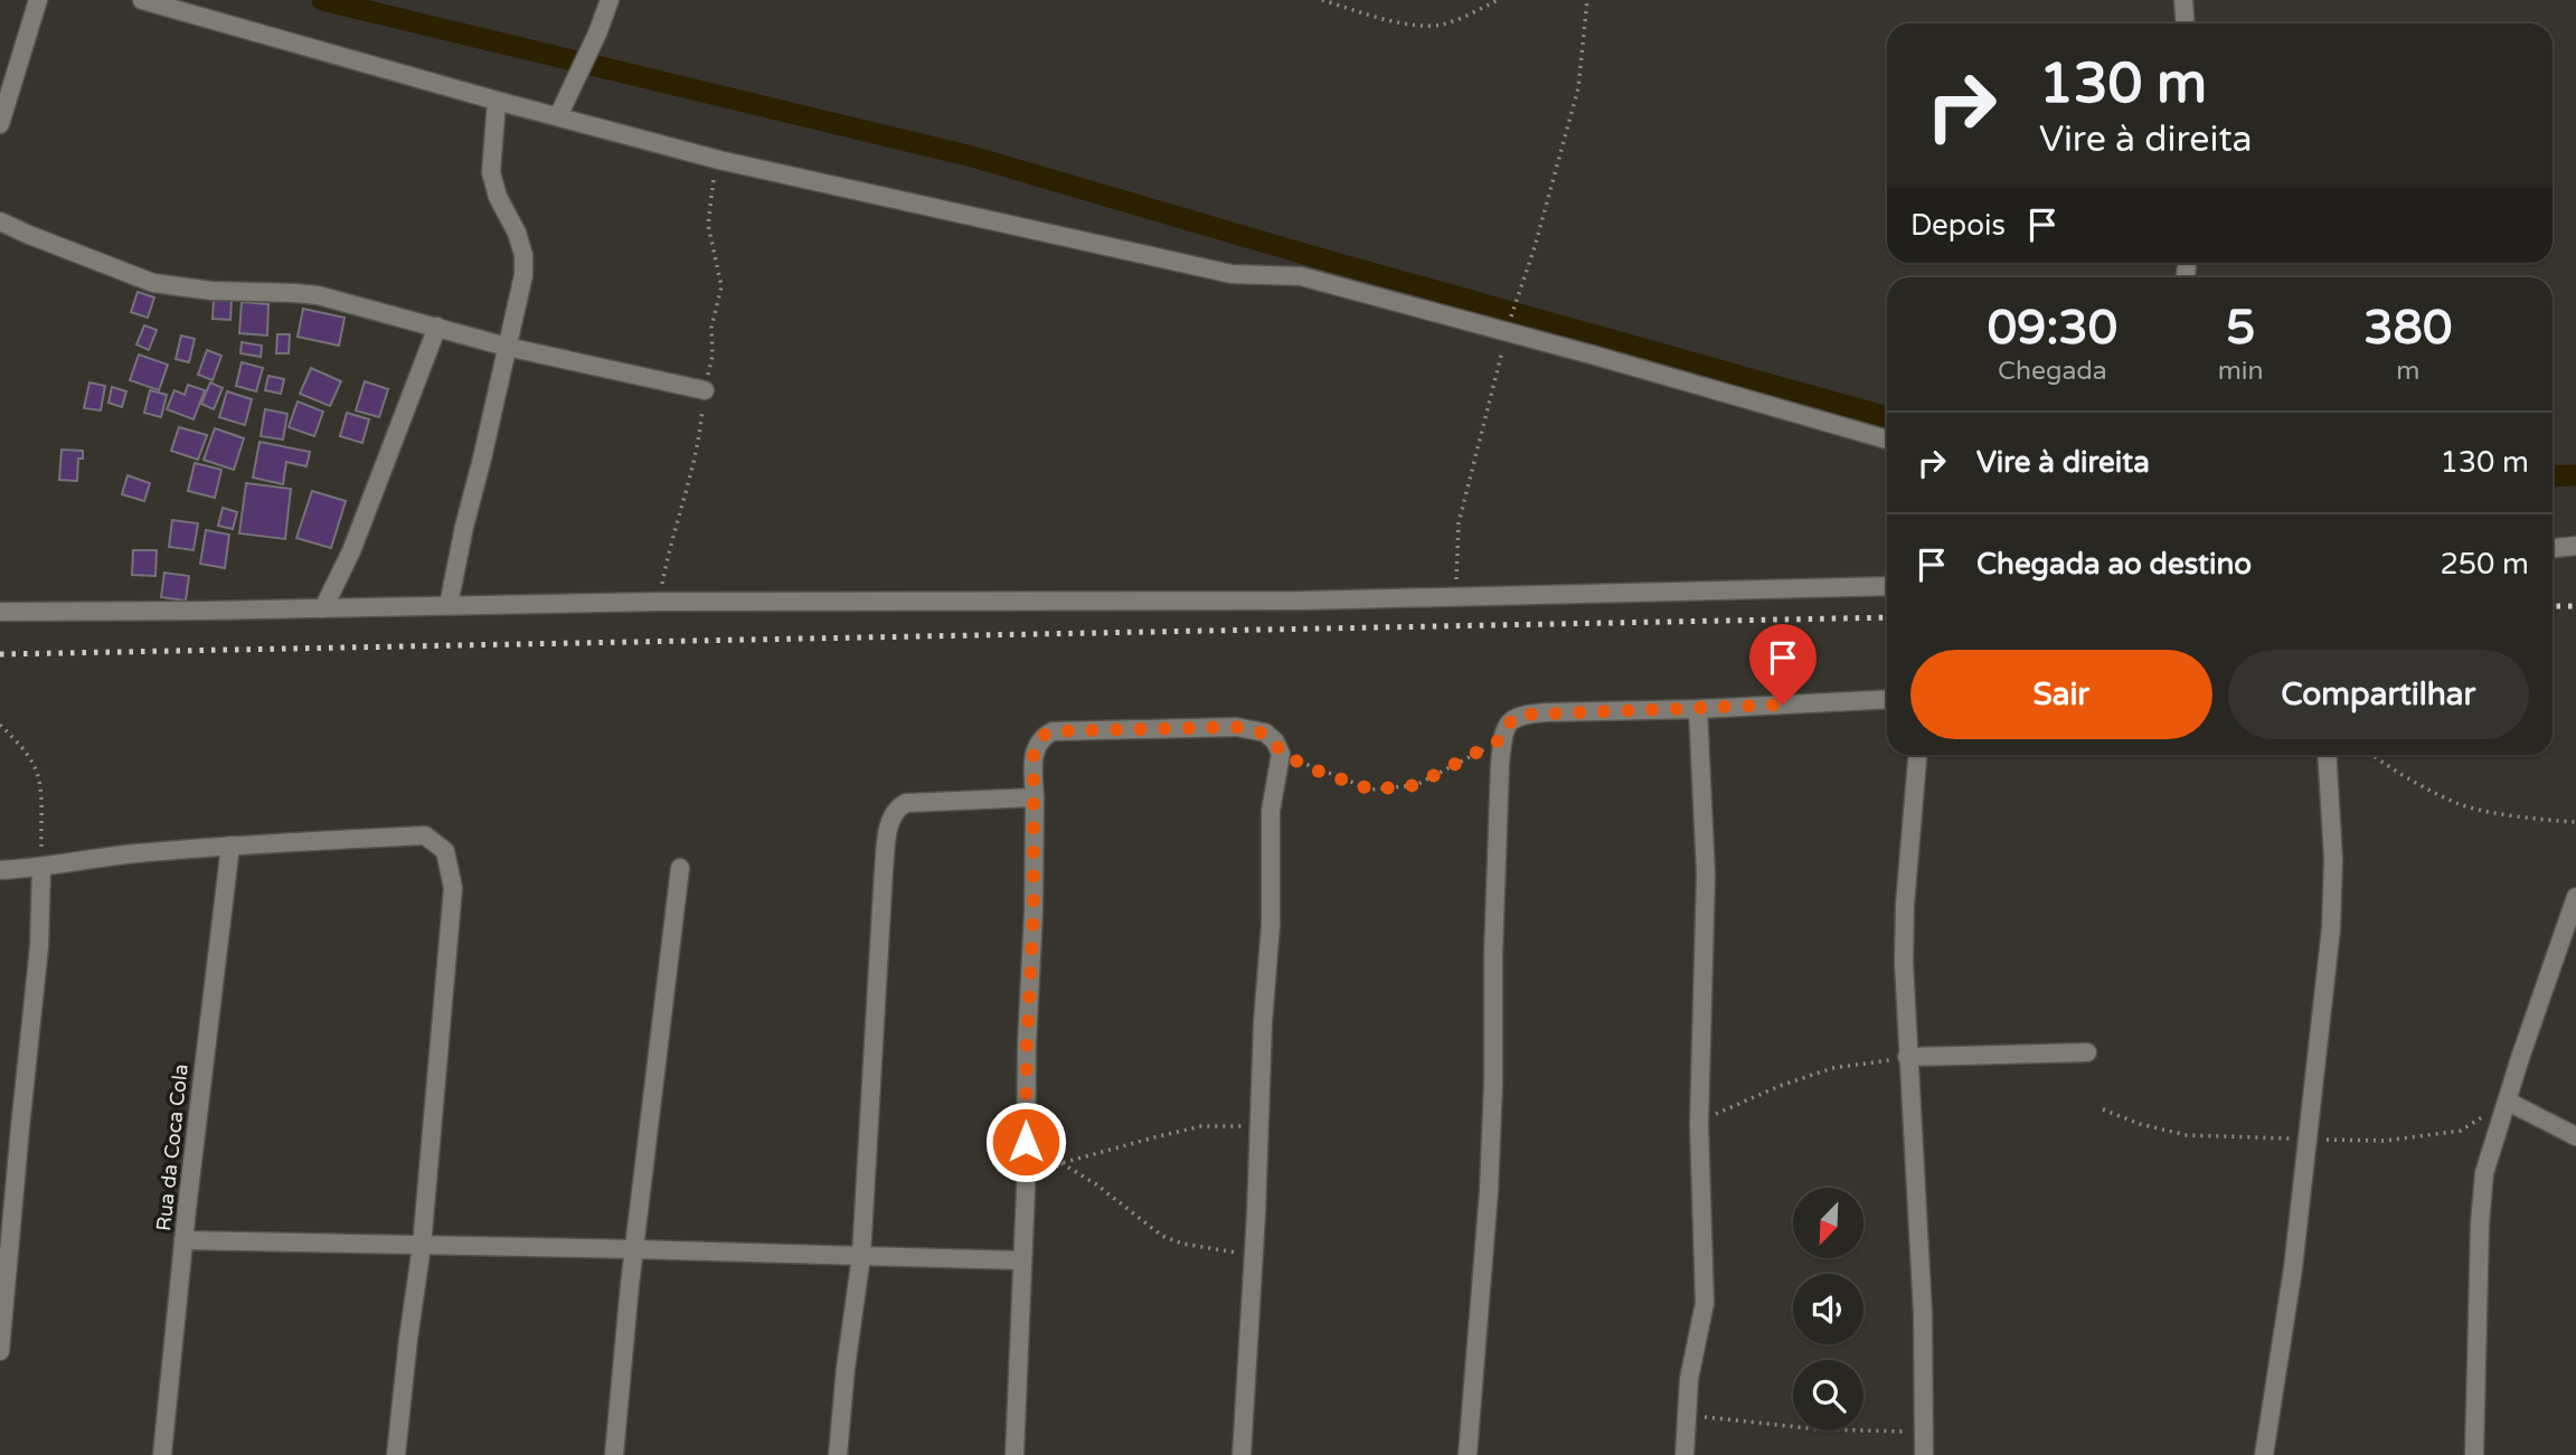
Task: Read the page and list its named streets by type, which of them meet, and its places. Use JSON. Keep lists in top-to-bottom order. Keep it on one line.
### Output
{"streets":{"street":["Rua da Coca Cola"]},"north":"bottom left","page":{"turn":["130 m","Vire à direita"],"then":"Depois","eta":["09:30","Chegada","5","min","380","m"],"list":[{"name":"Vire à direita","value":"130 m"},{"name":"Chegada ao destino","value":"250 m"}],"buttons":["Sair","Compartilhar"]}}
